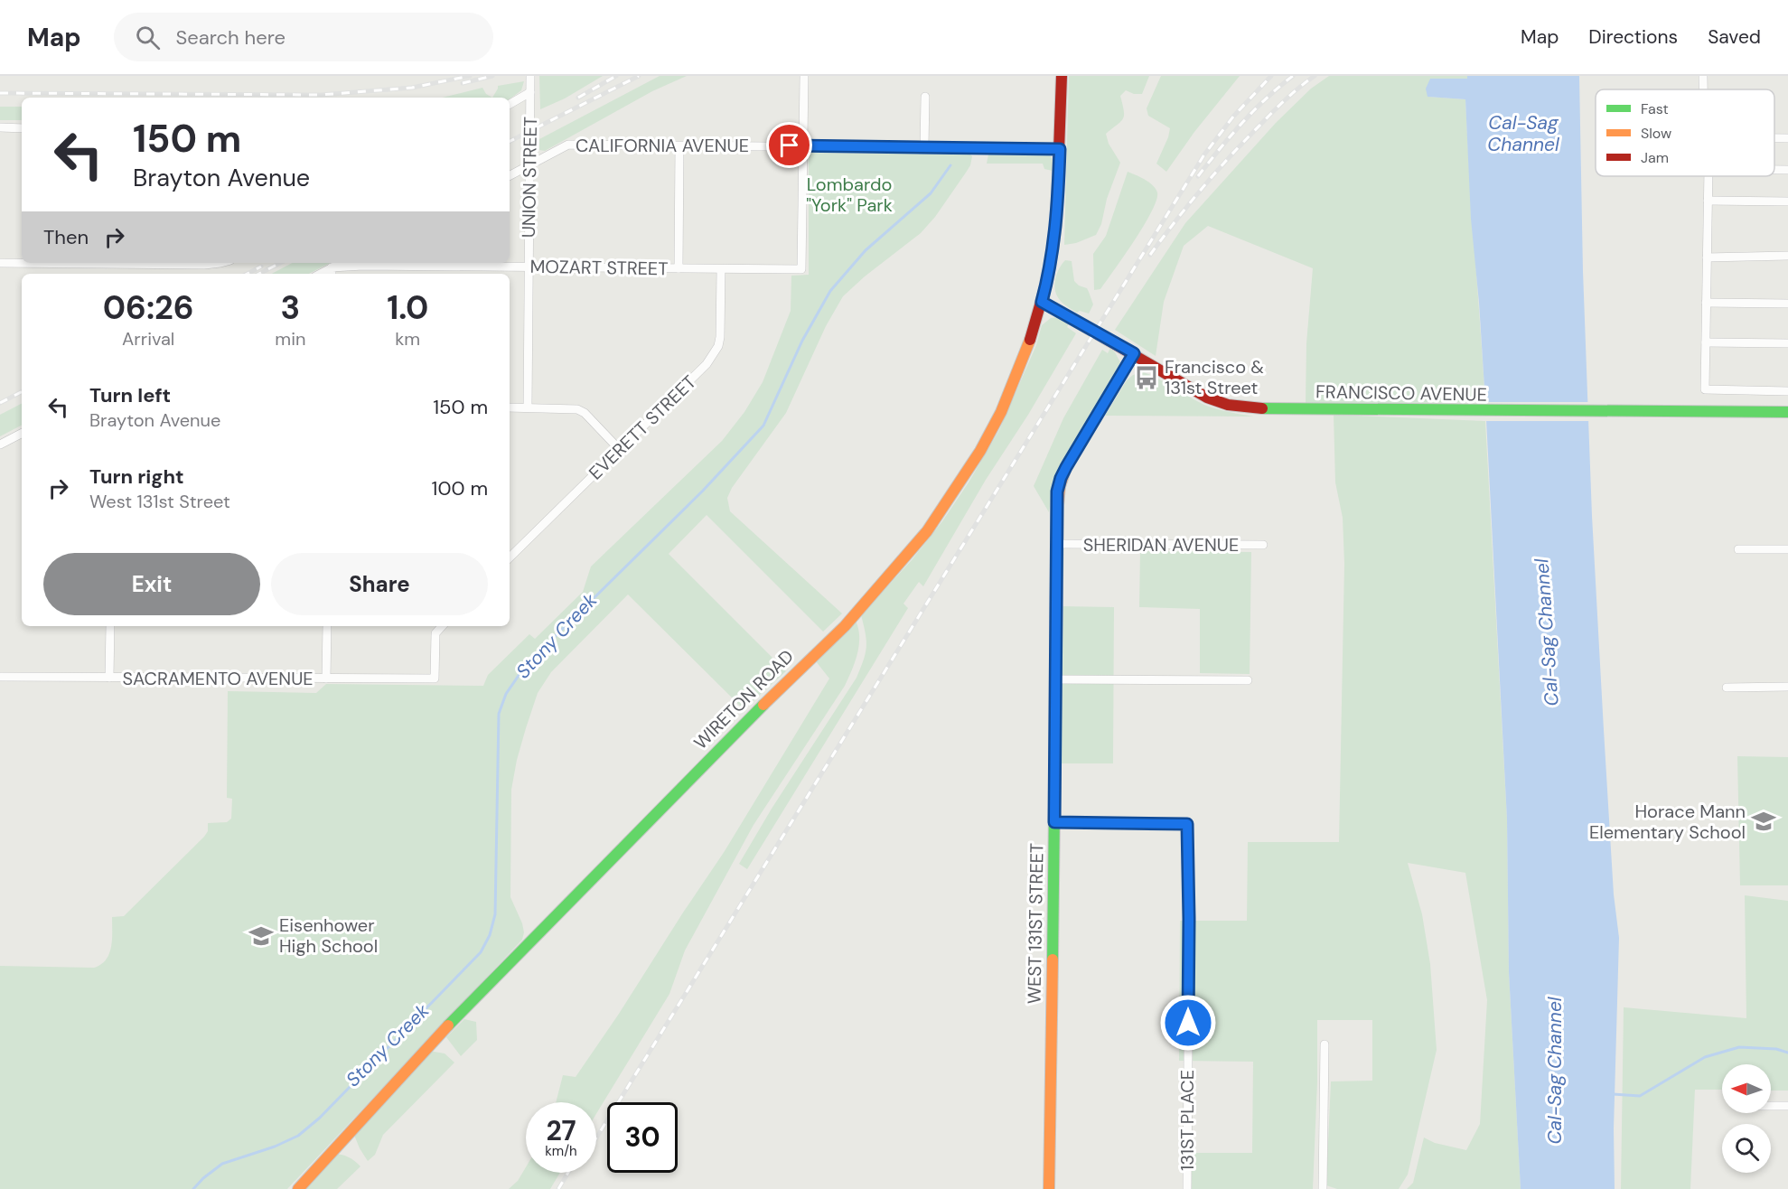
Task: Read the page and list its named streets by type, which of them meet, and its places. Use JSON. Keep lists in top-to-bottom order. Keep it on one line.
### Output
{"streets":{"street":["CALIFORNIA AVENUE","UNION STREET","MOZART STREET","FRANCISCO AVENUE","EVERETT STREET","SHERIDAN AVENUE","SACRAMENTO AVENUE","WIRETON ROAD","WEST 131ST STREET","131ST PLACE"]},"crossings":[["CALIFORNIA AVENUE","UNION STREET"],["CALIFORNIA AVENUE","MOZART STREET"],["CALIFORNIA AVENUE","WIRETON ROAD"],["UNION STREET","MOZART STREET"],["MOZART STREET","EVERETT STREET"],["FRANCISCO AVENUE","WIRETON ROAD"],["FRANCISCO AVENUE","WEST 131ST STREET"],["SHERIDAN AVENUE","WEST 131ST STREET"],["WEST 131ST STREET","131ST PLACE"]],"water":["Cal-Sag Channel","Stony Creek"],"parks":["Lombardo \"York\" Park"],"places":{"bus stop":["Francisco & 131st Street"],"school or university":["Horace Mann Elementary School","Eisenhower High School"]},"legend":["Fast","Slow","Jam"],"north":"left","page":{"header":"Map","search":"Search here","nav":["Map","Directions","Saved"],"turn":["150 m","Brayton Avenue"],"then":"Then","eta":["06:26","Arrival","3","min","1.0","km"],"list":[{"name":"Turn left","note":"Brayton Avenue","value":"150 m"},{"name":"Turn right","note":"West 131st Street","value":"100 m"}],"buttons":["Exit","Share"],"speed":"27 km/h","limit":"30"}}
